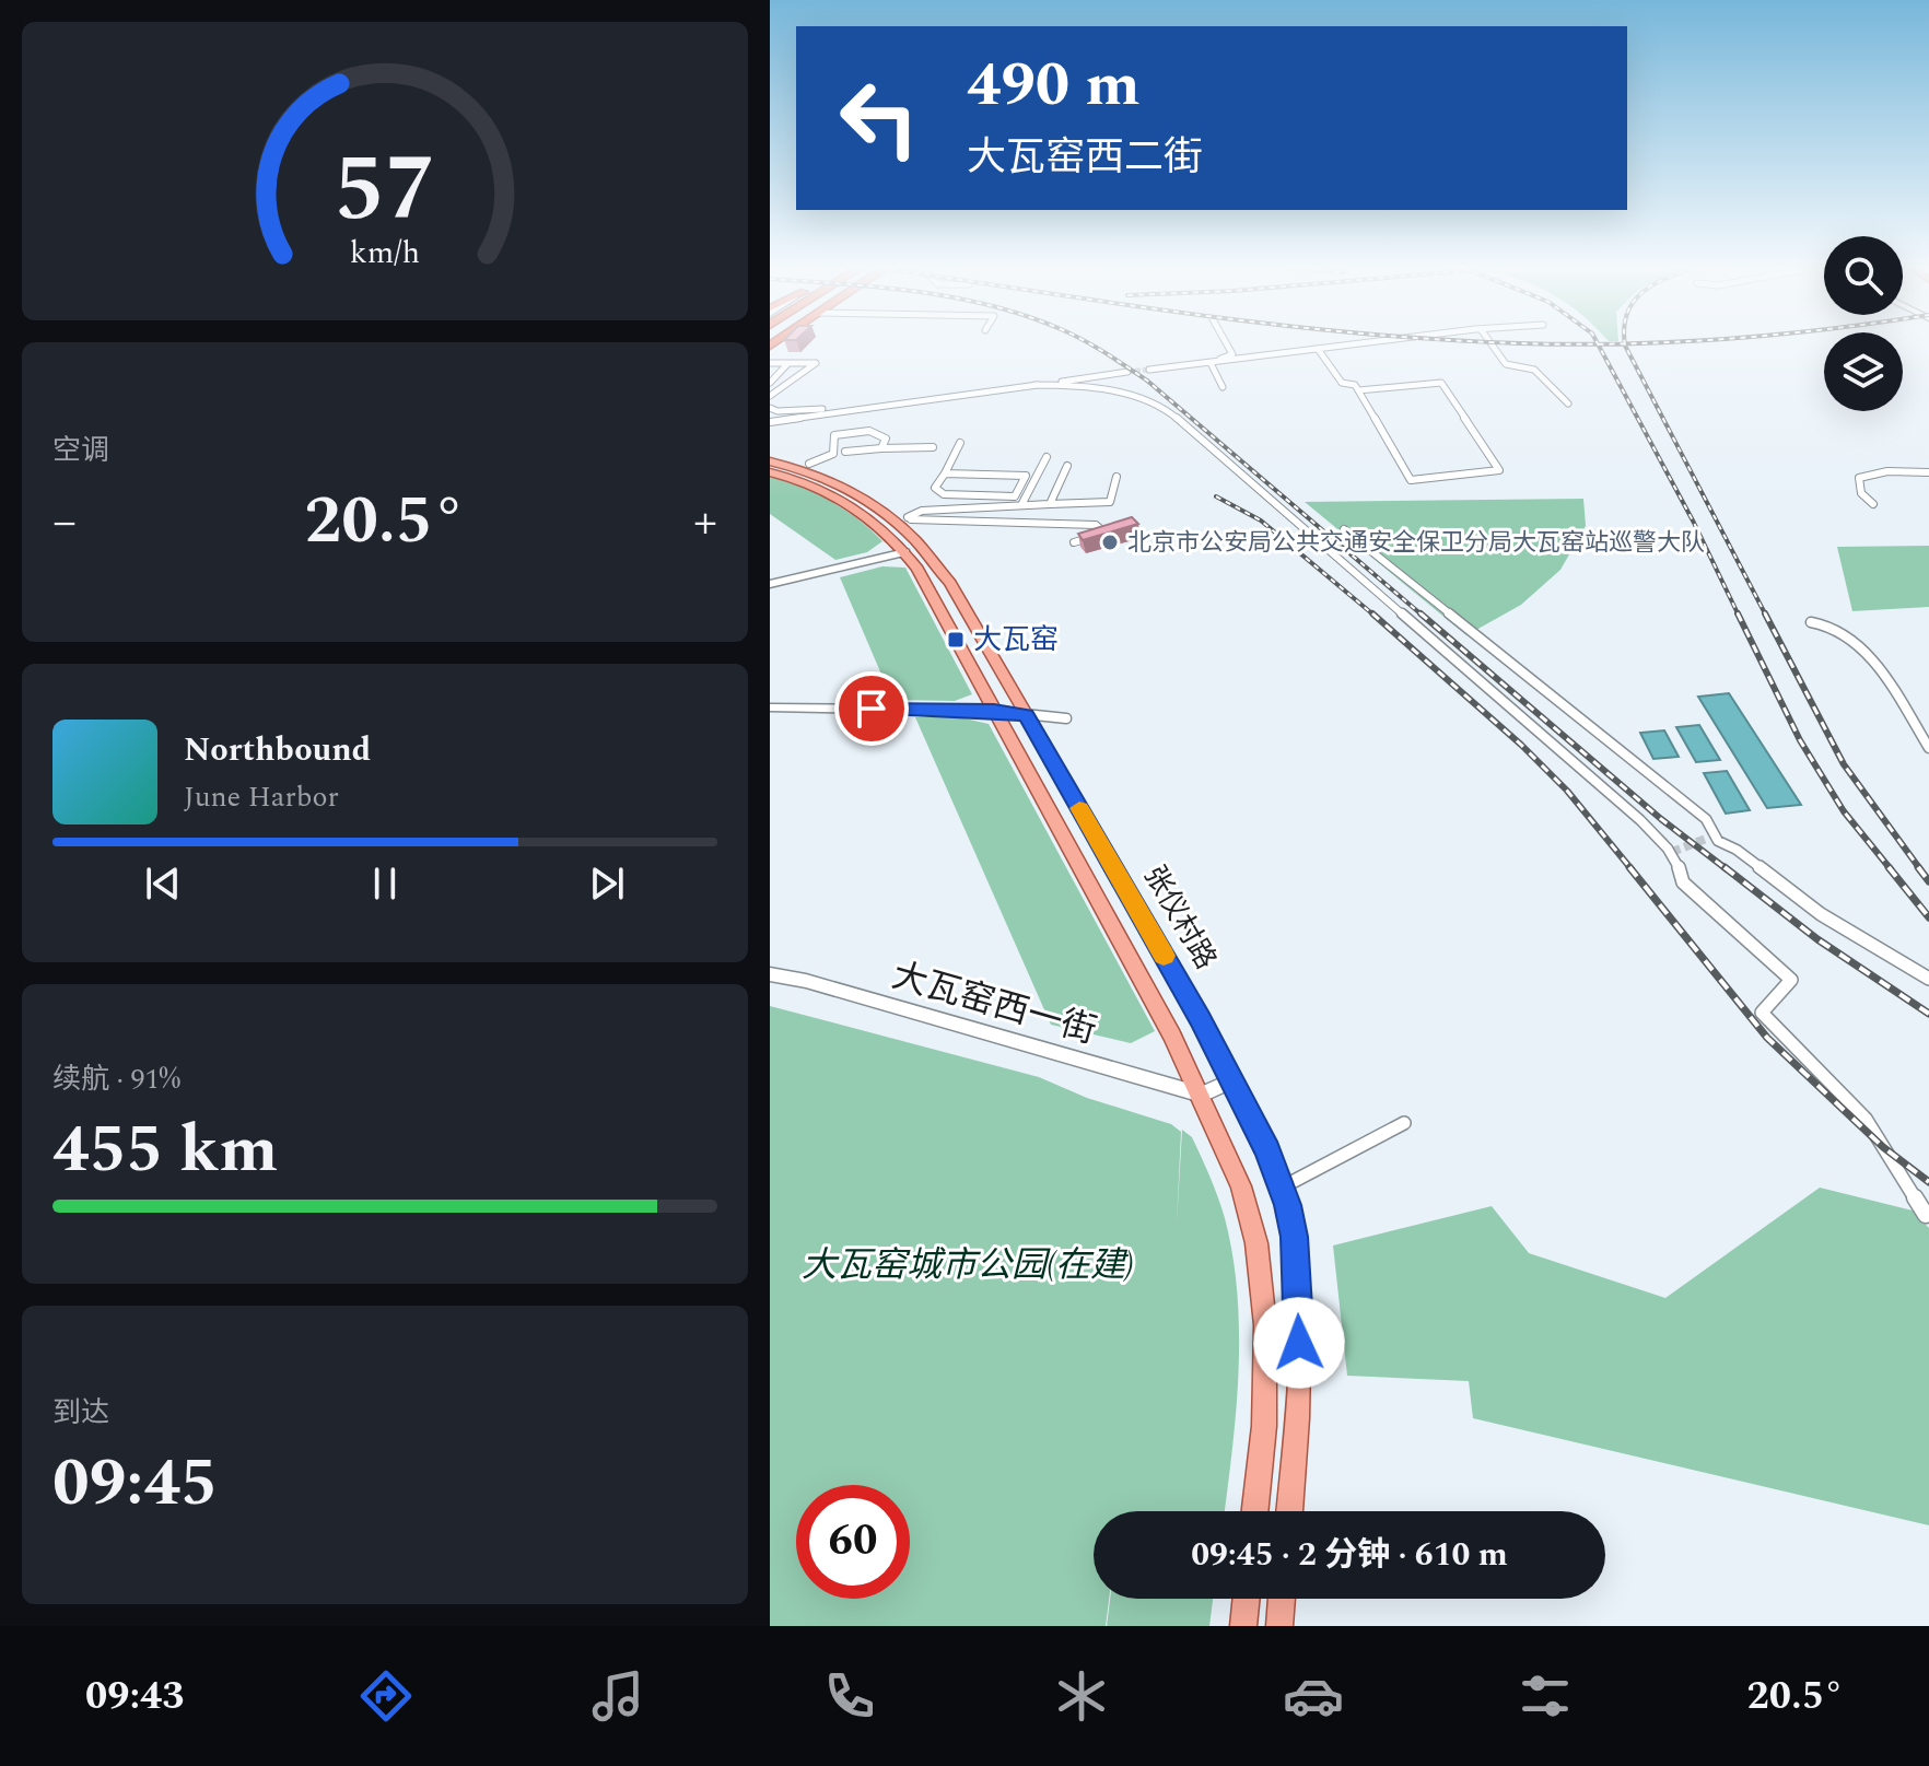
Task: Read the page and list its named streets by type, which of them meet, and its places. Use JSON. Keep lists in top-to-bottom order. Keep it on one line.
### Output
{"streets":{"main road":["张仪村路"],"street":["大瓦窑西一街"]},"parks":["大瓦窑城市公园(在建)"],"places":{"other":["北京市公安局公共交通安全保卫分局大瓦窑站巡警大队"],"transit":["大瓦窑"]},"page":{"turn":["490 m","大瓦窑西二街"],"tile":["空调",["续航 · 91%","455 km"],["到达","09:45"]],"heat":["−","20.5°","+"],"song":["Northbound","June Harbor"],"limit":"60","trip":"09:45 · 2 分钟 · 610 m","tabs":["09:43","20.5°"],"gauge":["57","km/h"]}}
